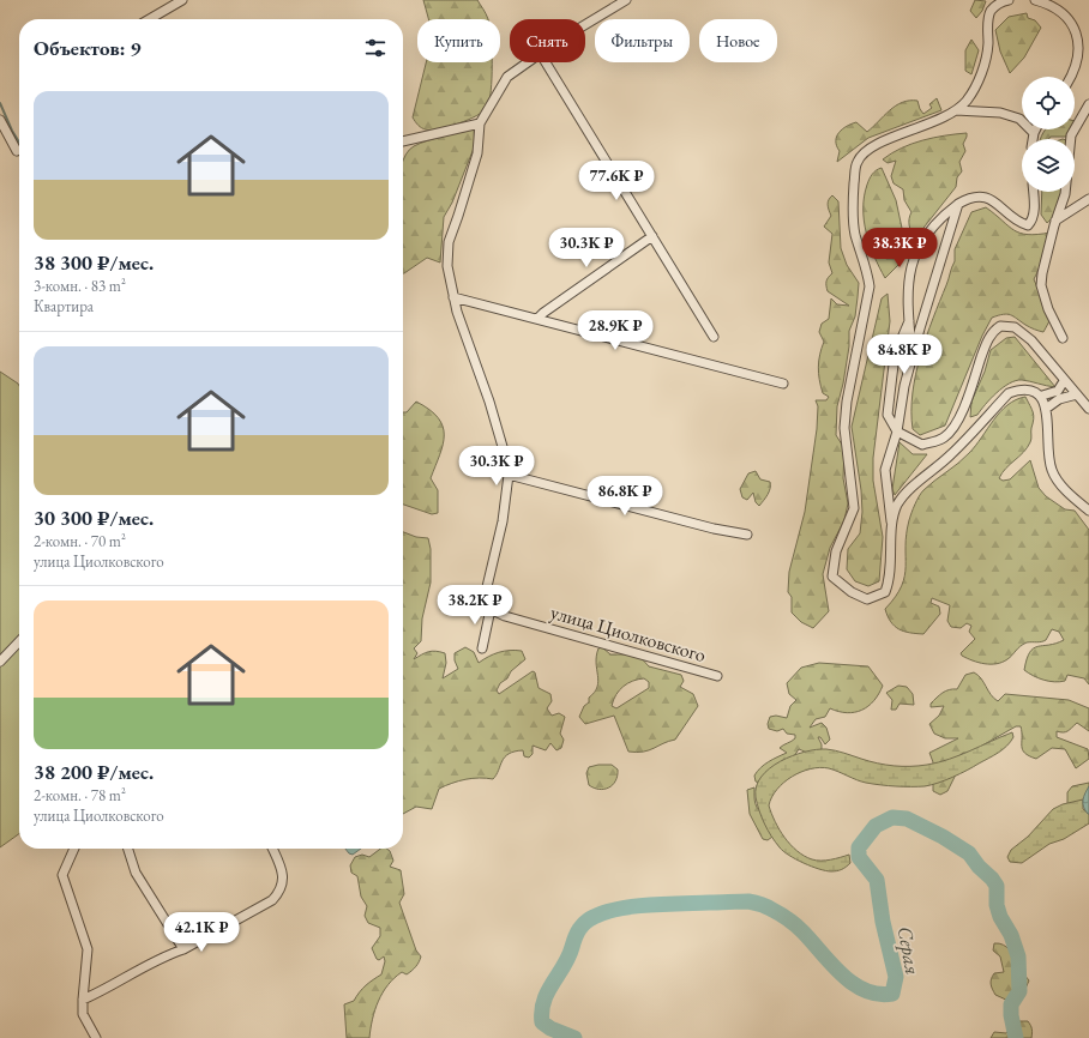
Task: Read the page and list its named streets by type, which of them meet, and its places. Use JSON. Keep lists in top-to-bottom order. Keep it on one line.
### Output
{"streets":{"street":["улица Циолковского"]},"water":["Серая"],"page":{"chip":["Купить","Снять","Фильтры","Новое"],"heading":"Объектов: 9","list":[{"name":"38 300 ₽/мес.","note":"3-комн. · 83 m² · Квартира"},{"name":"30 300 ₽/мес.","note":"2-комн. · 70 m² · улица Циолковского"},{"name":"38 200 ₽/мес.","note":"2-комн. · 78 m² · улица Циолковского"}],"price":["77.6K ₽","30.3K ₽","38.3K ₽","28.9K ₽","84.8K ₽","30.3K ₽","86.8K ₽","38.2K ₽","42.1K ₽"]}}
